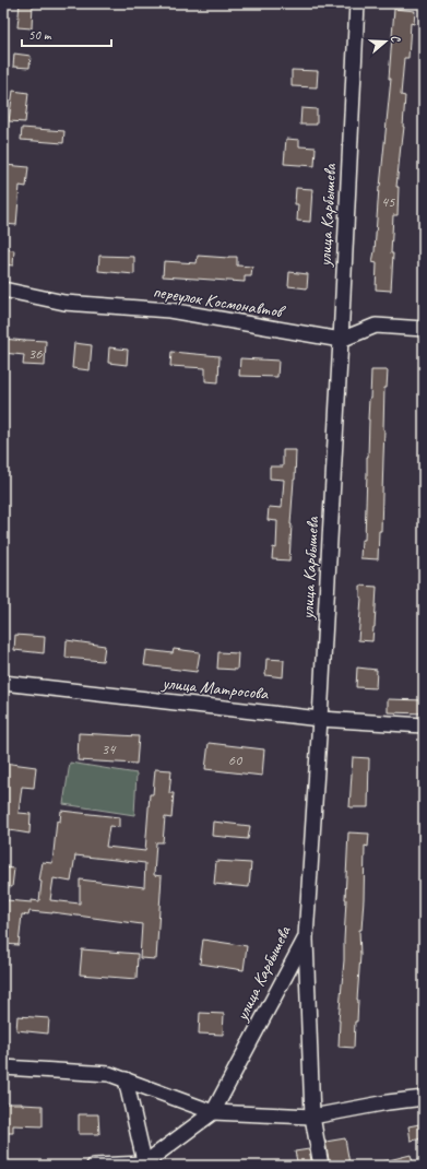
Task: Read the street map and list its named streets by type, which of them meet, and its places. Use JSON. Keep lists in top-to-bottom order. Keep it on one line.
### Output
{"streets":{"street":["улица Карбышева","переулок Космонавтов","улица Матросова"]},"crossings":[["улица Карбышева","переулок Космонавтов"],["улица Карбышева","улица Матросова"]],"house_numbers":["45","36","34","60"],"scale_bar":"50 m","north":"right"}
